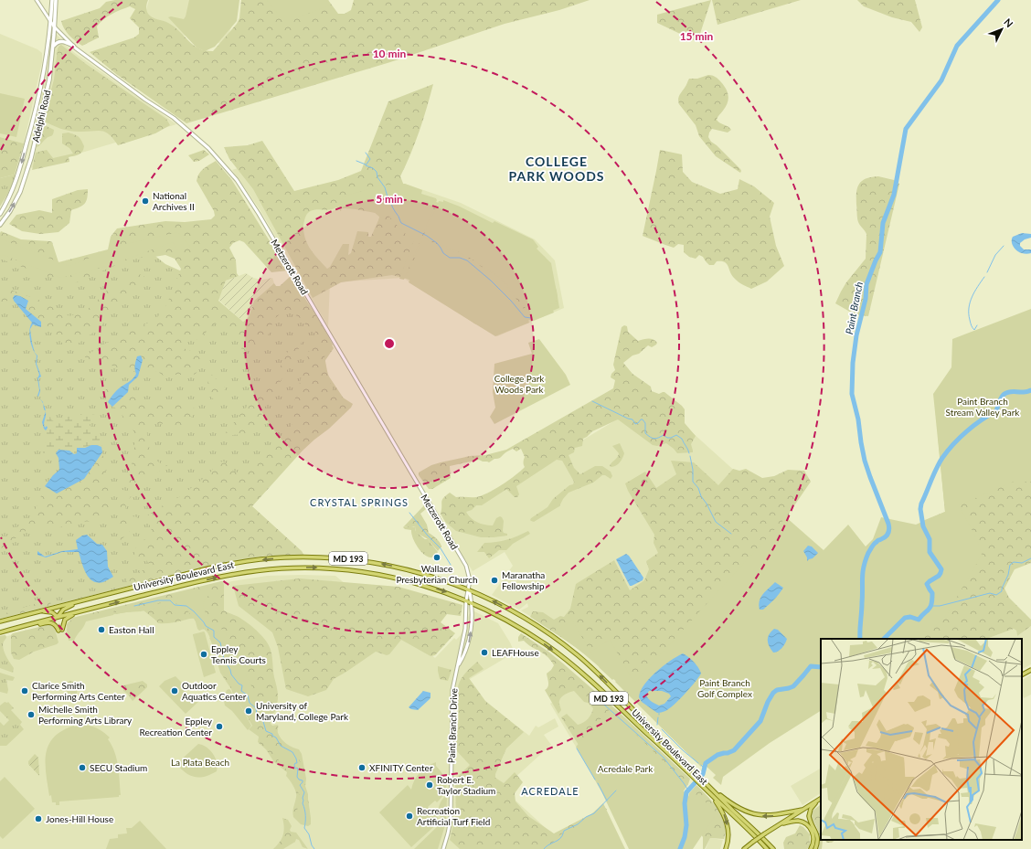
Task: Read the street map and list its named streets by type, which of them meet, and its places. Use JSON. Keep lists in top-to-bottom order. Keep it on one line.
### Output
{"streets":{"main road":["Adelphi Road","MD 193","University Boulevard East"],"street":["Metzerott Road","Paint Branch Drive"]},"crossings":[["Adelphi Road","Metzerott Road"],["Metzerott Road","University Boulevard East"],["Metzerott Road","Paint Branch Drive"],["University Boulevard East","Paint Branch Drive"]],"districts":["COLLEGE PARK WOODS","CRYSTAL SPRINGS","ACREDALE"],"water":["Paint Branch"],"parks":["College Park Woods Park","Paint Branch Stream Valley Park","Paint Branch Golf Complex","La Plata Beach","Acredale Park"],"places":["National Archives II","Wallace Presbyterian Church","Maranatha Fellowship","Easton Hall","LEAFHouse","Eppley Tennis Courts","Clarice Smith Performing Arts Center","Outdoor Aquatics Center","University of Maryland, College Park","Michelle Smith Performing Arts Library","Eppley Recreation Center","SECU Stadium","XFINITY Center","Robert E. Taylor Stadium","Recreation Artificial Turf Field","Jones-Hill House"],"north":"top right","rings":["15 min","10 min","5 min"]}
